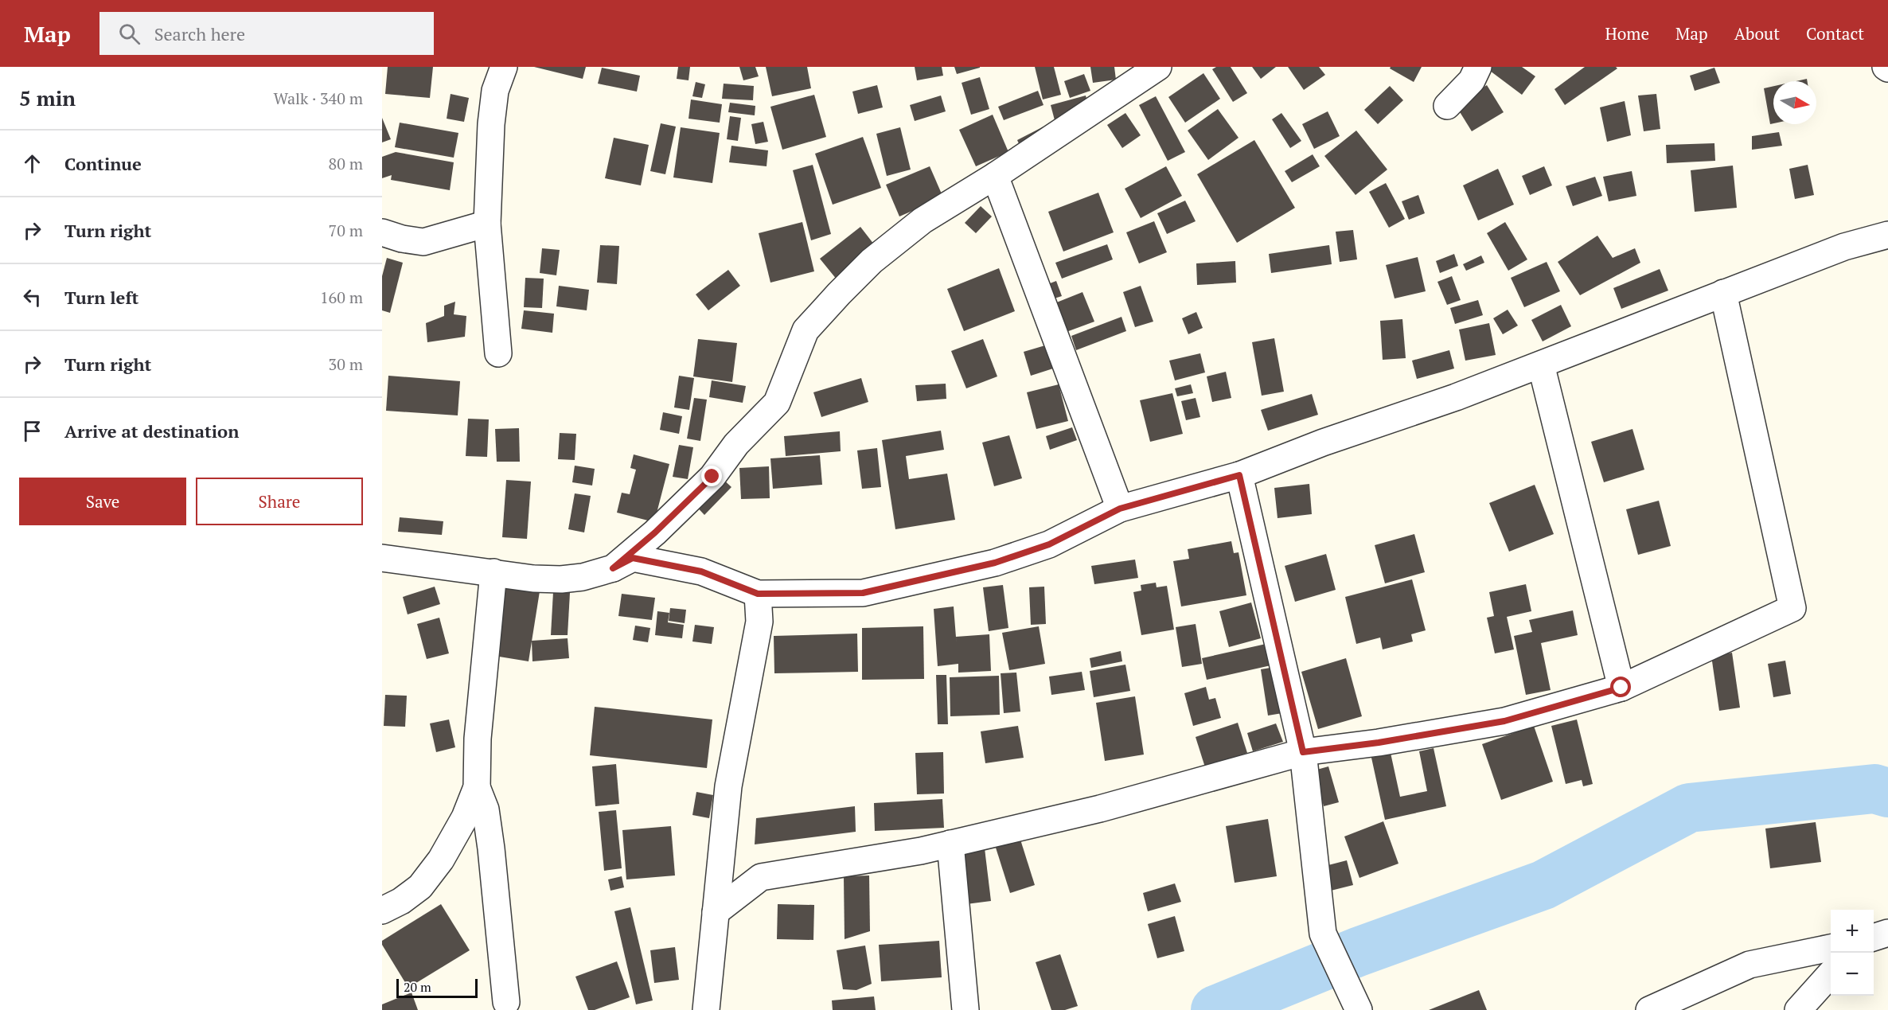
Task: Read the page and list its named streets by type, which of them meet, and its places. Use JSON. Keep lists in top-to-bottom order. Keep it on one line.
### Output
{"scale_bar":"20 m","north":"right","page":{"header":"Map","search":"Search here","nav":["Home","Map","About","Contact"],"heading":["5 min","Walk · 340 m"],"list":[["Continue","80 m"],["Turn right","70 m"],["Turn left","160 m"],["Turn right","30 m"],"Arrive at destination"],"buttons":["Save","Share"],"map_buttons":["+","−"],"scale":"20 m"}}
